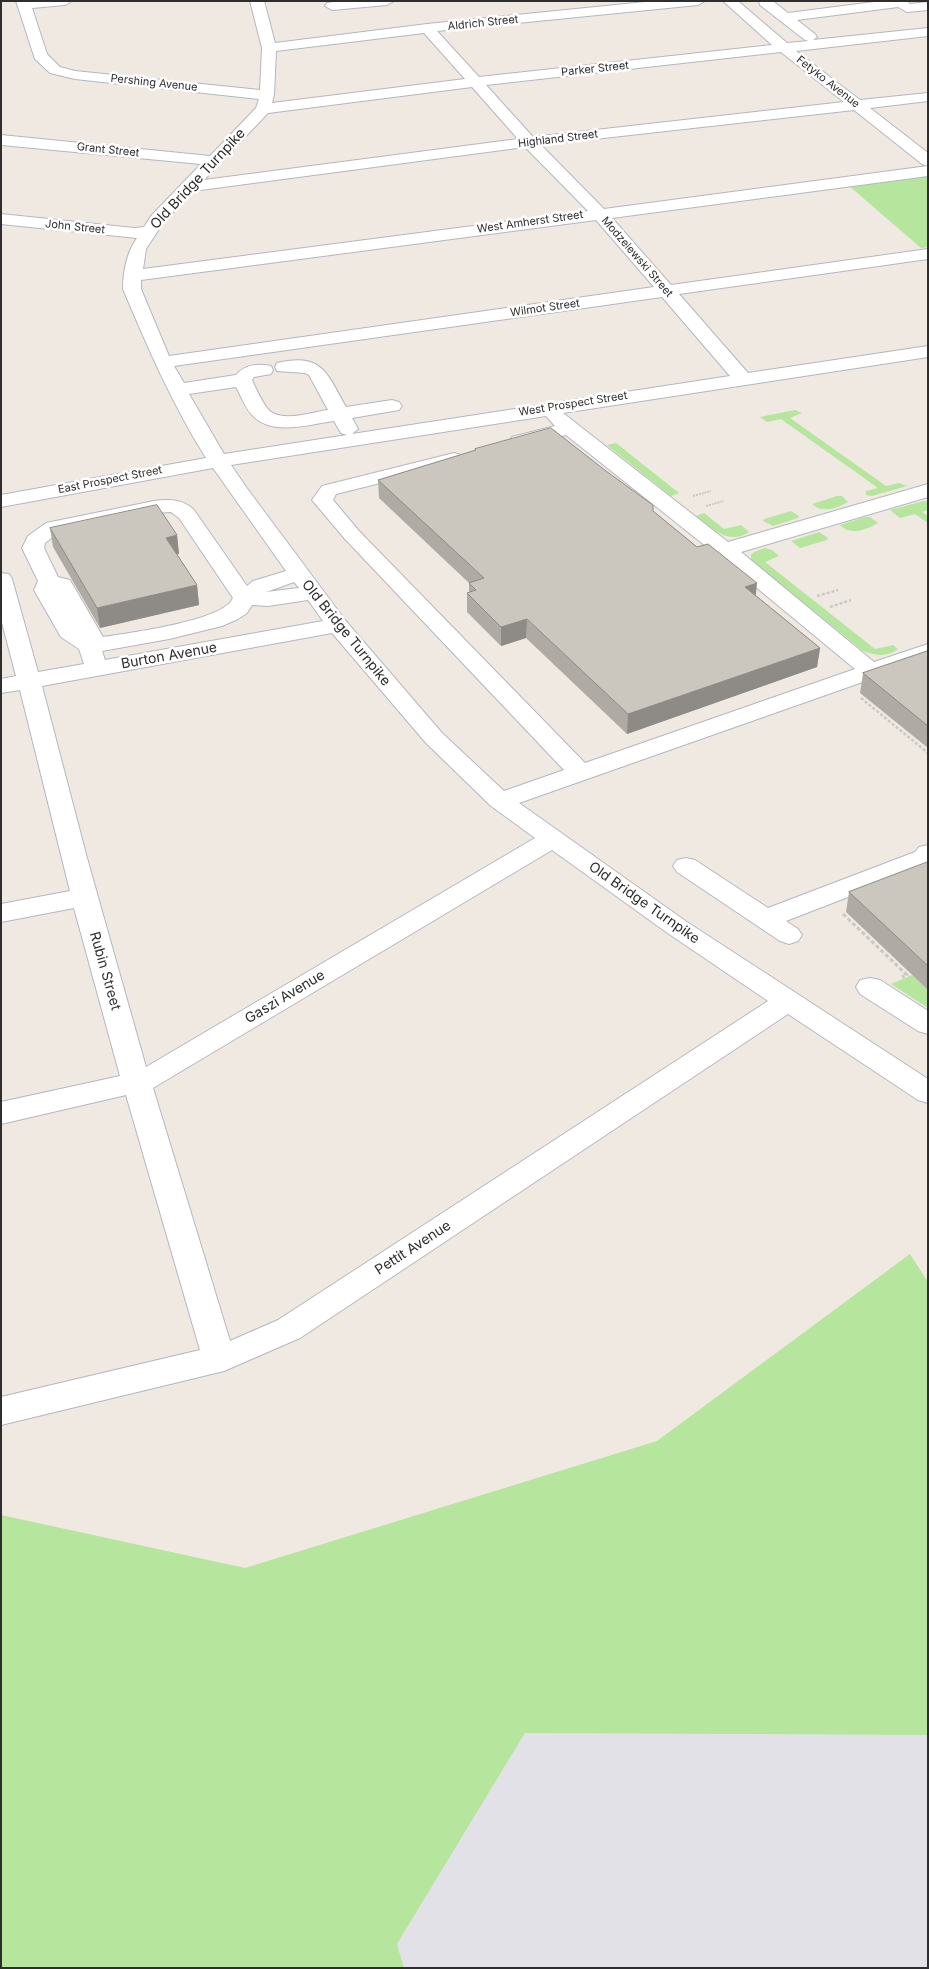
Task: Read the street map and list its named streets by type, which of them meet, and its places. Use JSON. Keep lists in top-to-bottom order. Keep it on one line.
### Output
{"streets":{"street":["Aldrich Street","Parker Street","Fetyko Avenue","Pershing Avenue","Highland Street","Grant Street","Old Bridge Turnpike","West Amherst Street","John Street","Modzelewski Street","Wilmot Street","West Prospect Street","East Prospect Street","Burton Avenue","Rubin Street","Gaszi Avenue","Pettit Avenue"]},"crossings":[["Aldrich Street","Modzelewski Street"],["Parker Street","Fetyko Avenue"],["Parker Street","Pershing Avenue"],["Parker Street","Old Bridge Turnpike"],["Parker Street","Modzelewski Street"],["Fetyko Avenue","Highland Street"],["Pershing Avenue","Old Bridge Turnpike"],["Highland Street","Old Bridge Turnpike"],["Highland Street","Modzelewski Street"],["Grant Street","Old Bridge Turnpike"],["Old Bridge Turnpike","West Amherst Street"],["Old Bridge Turnpike","John Street"],["Old Bridge Turnpike","Wilmot Street"],["Old Bridge Turnpike","West Prospect Street"],["Old Bridge Turnpike","East Prospect Street"],["Old Bridge Turnpike","Burton Avenue"],["Old Bridge Turnpike","Gaszi Avenue"],["Old Bridge Turnpike","Pettit Avenue"],["West Amherst Street","Modzelewski Street"],["Modzelewski Street","Wilmot Street"],["Modzelewski Street","West Prospect Street"],["West Prospect Street","East Prospect Street"],["Burton Avenue","Rubin Street"],["Rubin Street","Gaszi Avenue"],["Rubin Street","Pettit Avenue"]]}
